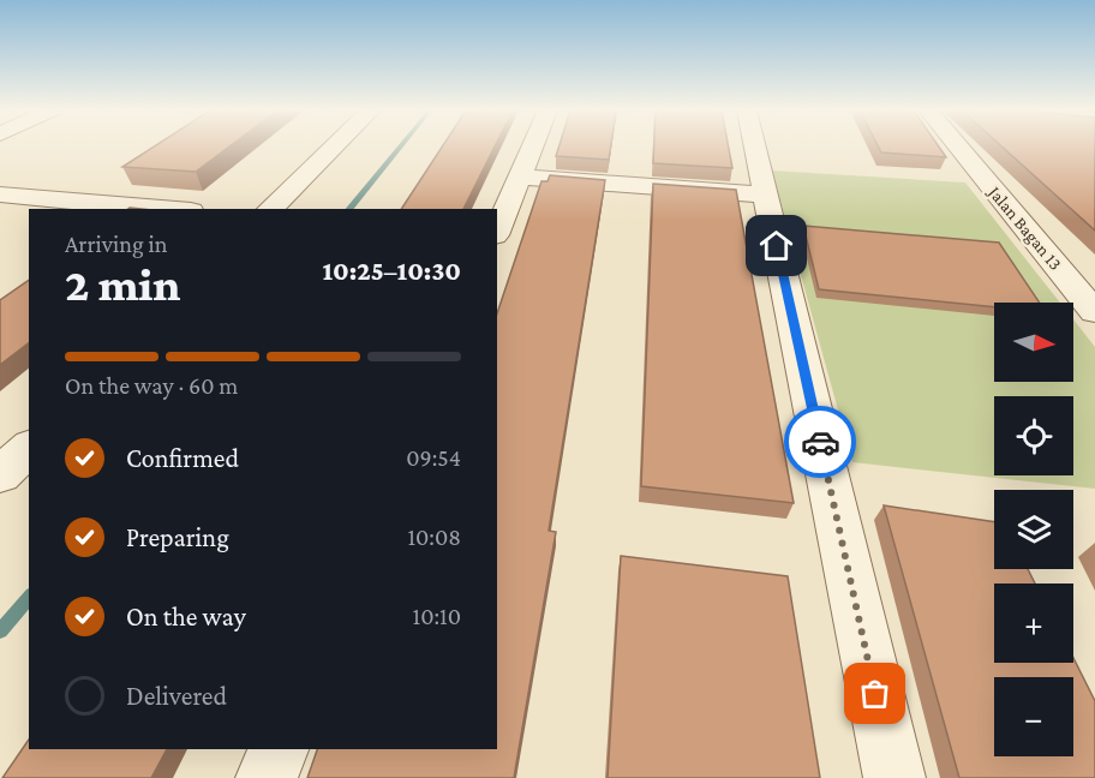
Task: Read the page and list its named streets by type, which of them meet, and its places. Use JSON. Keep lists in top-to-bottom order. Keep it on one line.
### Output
{"streets":{"street":["Jalan Bagan 13"]},"north":"right","page":{"heading":["2 min","Arriving in","10:25–10:30"],"map_buttons":["+","−"],"bar":"On the way · 60 m","list":[["Confirmed","09:54"],["Preparing","10:08"],["On the way","10:10"],"Delivered"]}}
